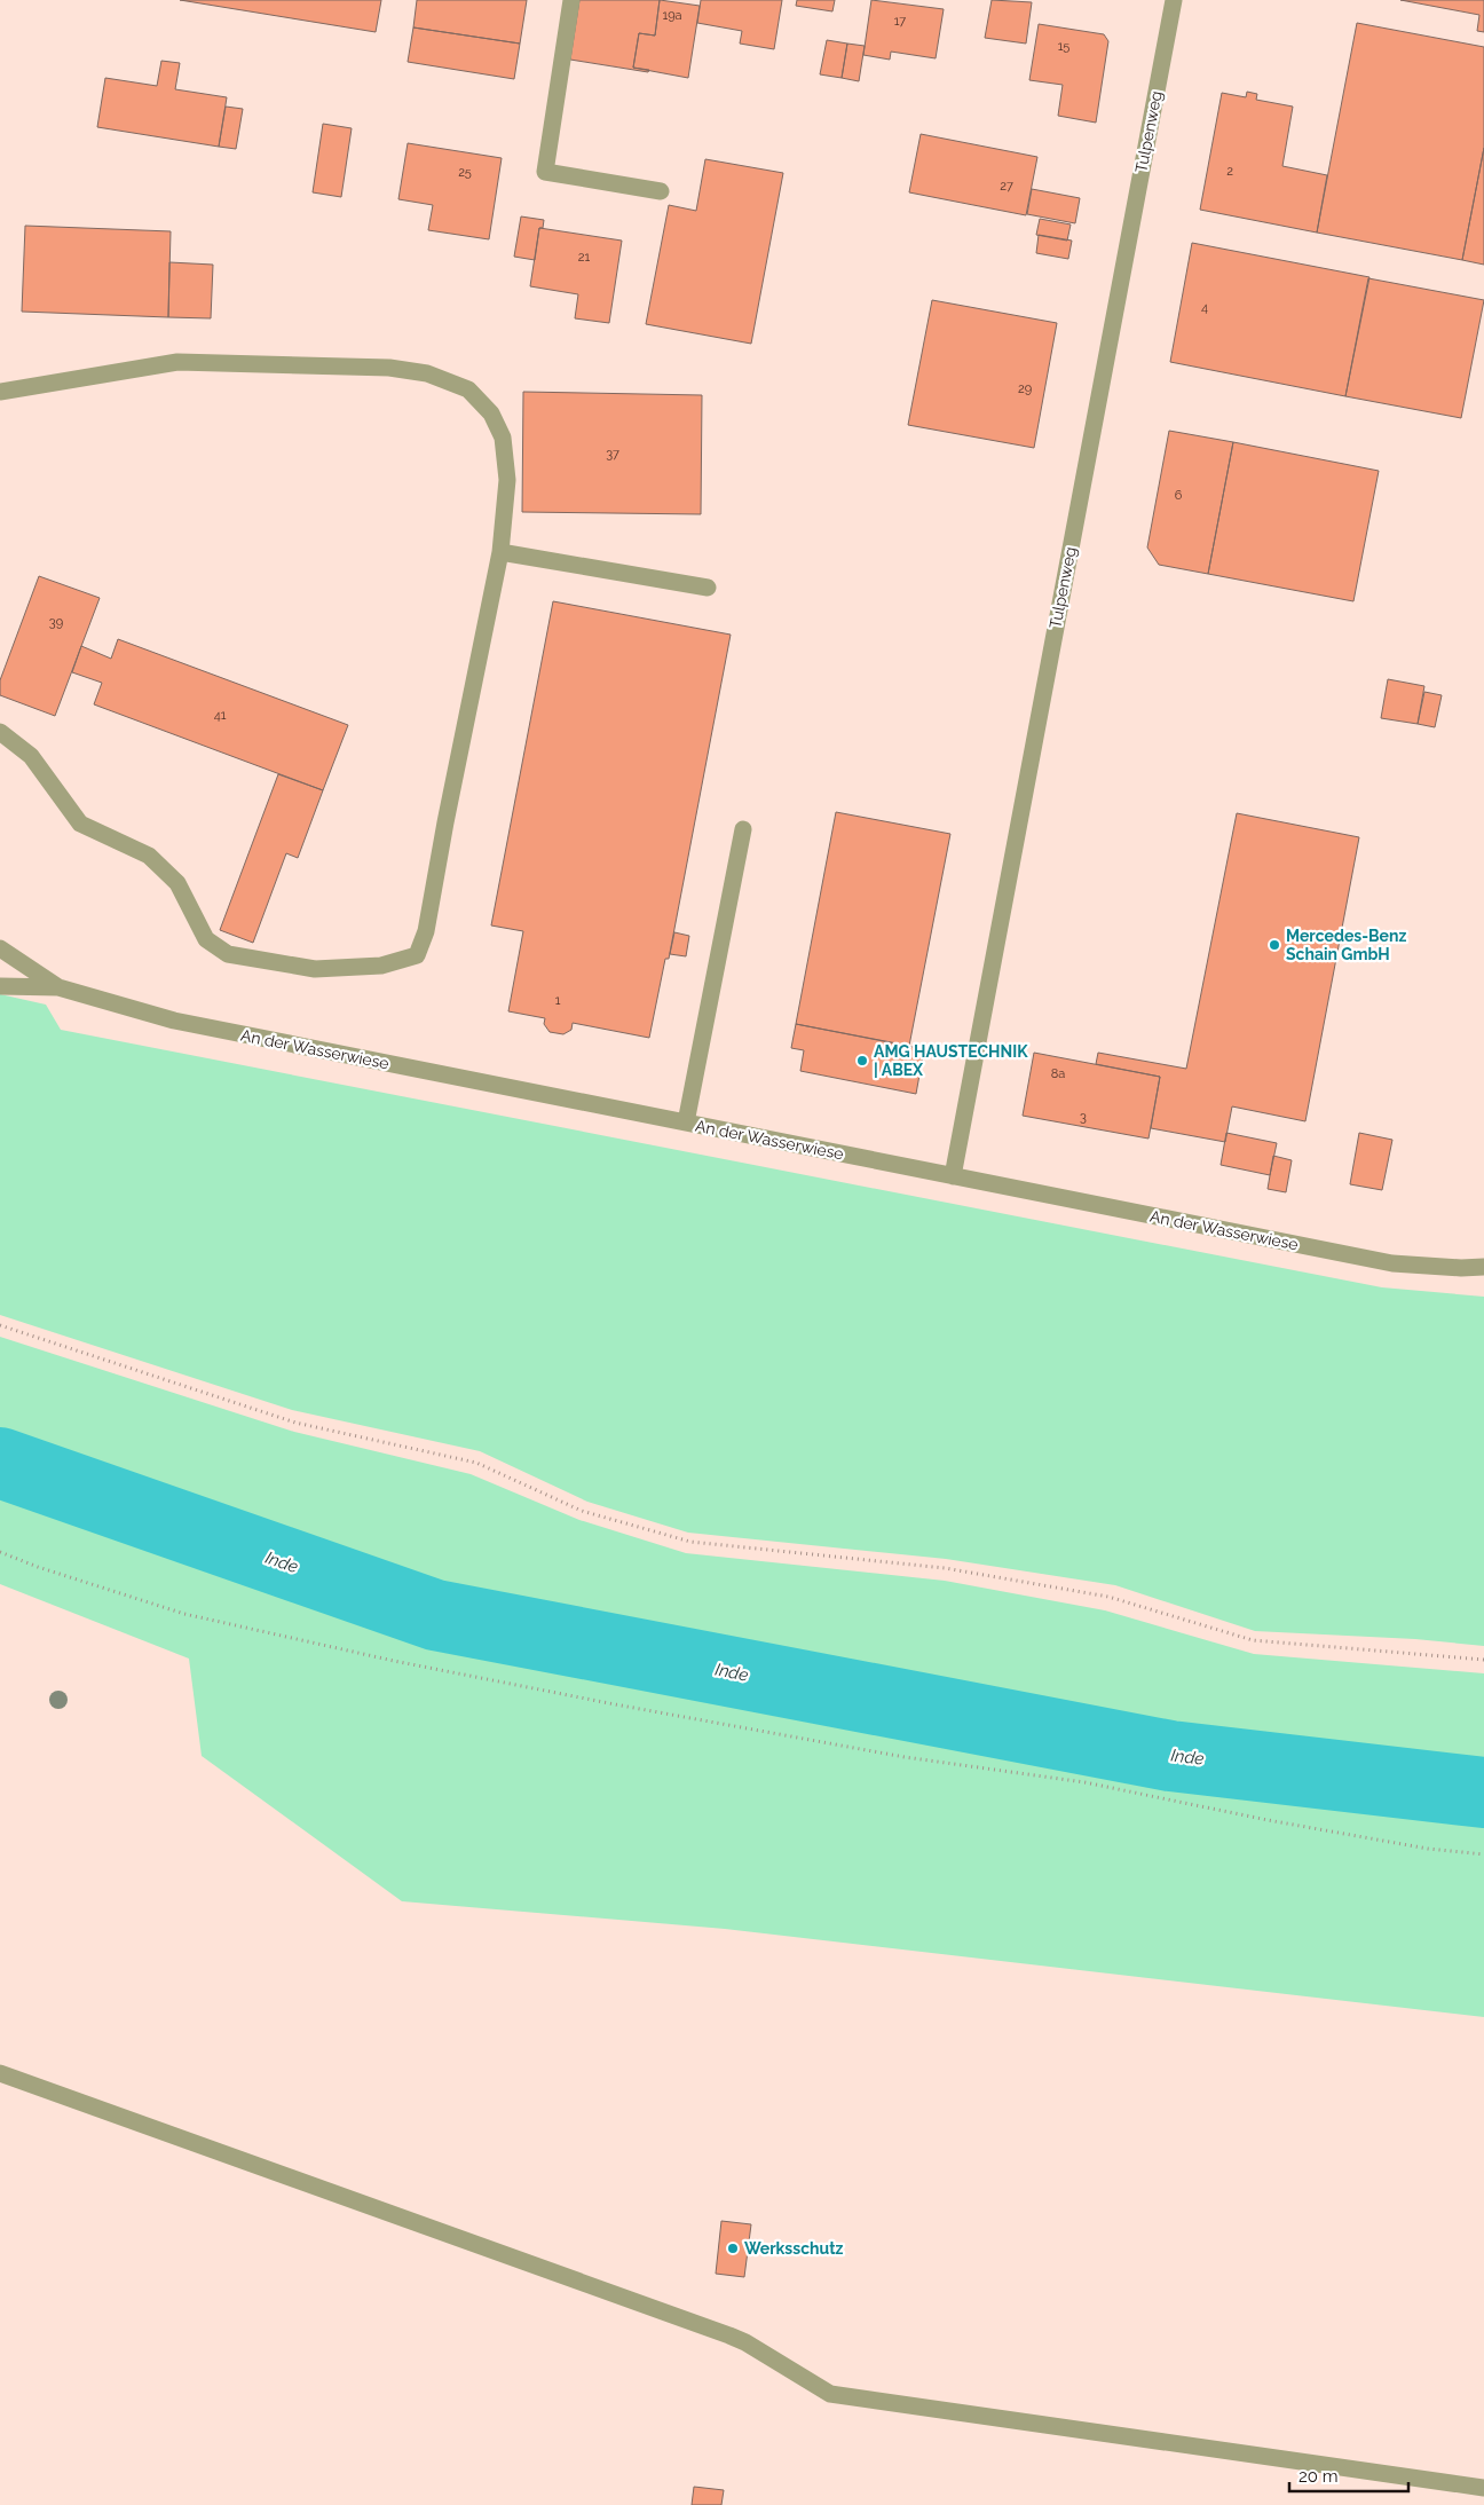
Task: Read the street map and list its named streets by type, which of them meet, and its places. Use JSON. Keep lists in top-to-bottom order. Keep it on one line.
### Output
{"streets":{"street":["Tulpenweg","An der Wasserwiese"]},"crossings":[["Tulpenweg","An der Wasserwiese"]],"water":["Inde"],"places":["Mercedes-Benz Schain GmbH","AMG HAUSTECHNIK | ABEX","Werksschutz"],"house_numbers":["19a","17","15","2","25","27","21","4","29","37","6","39","41","1","8a","3"],"scale_bar":"20 m"}
